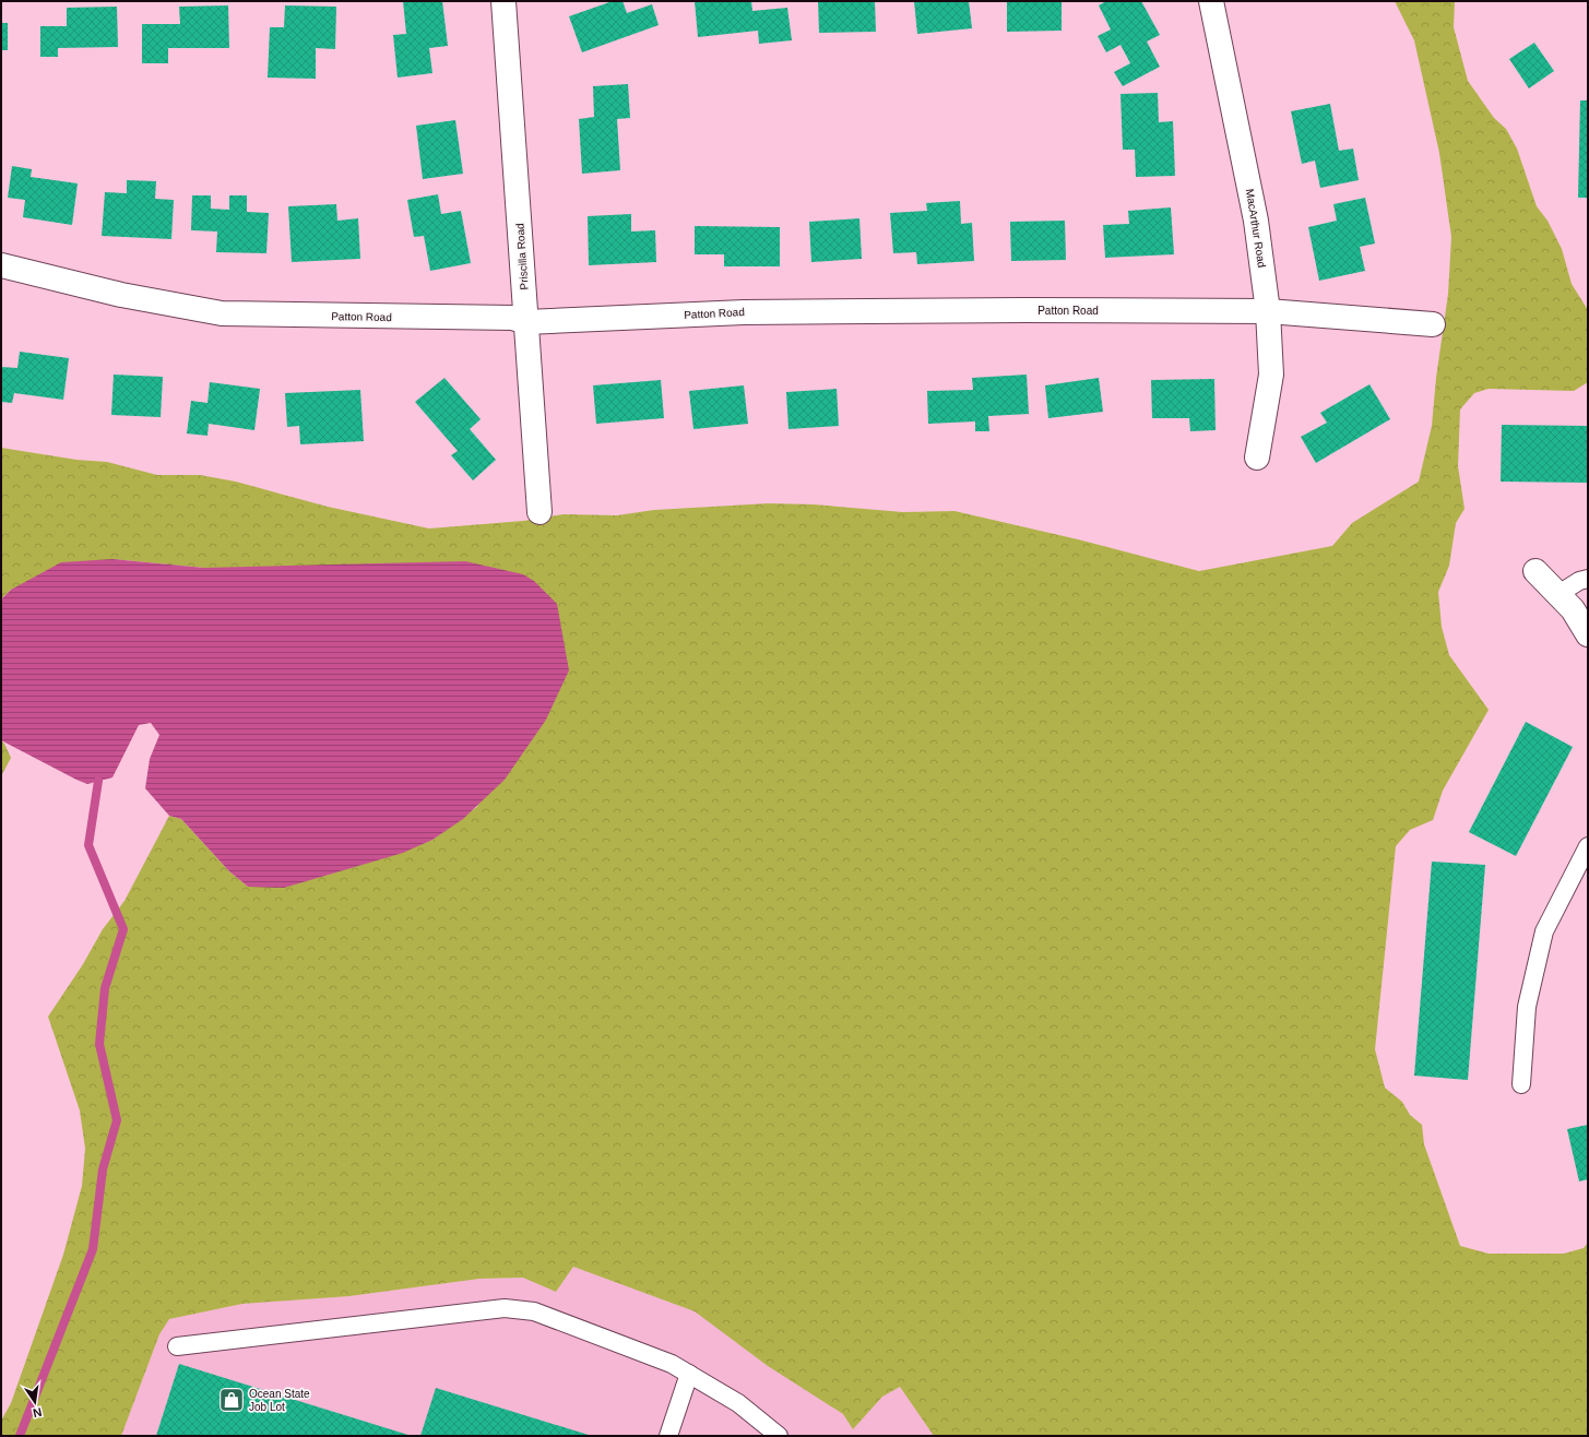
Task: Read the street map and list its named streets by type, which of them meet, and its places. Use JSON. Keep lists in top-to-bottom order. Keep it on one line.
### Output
{"streets":{"street":["MacArthur Road","Priscilla Road","Patton Road"]},"crossings":[["MacArthur Road","Patton Road"],["Priscilla Road","Patton Road"]],"places":{"shop":["Ocean State Job Lot"]},"north":"bottom"}
